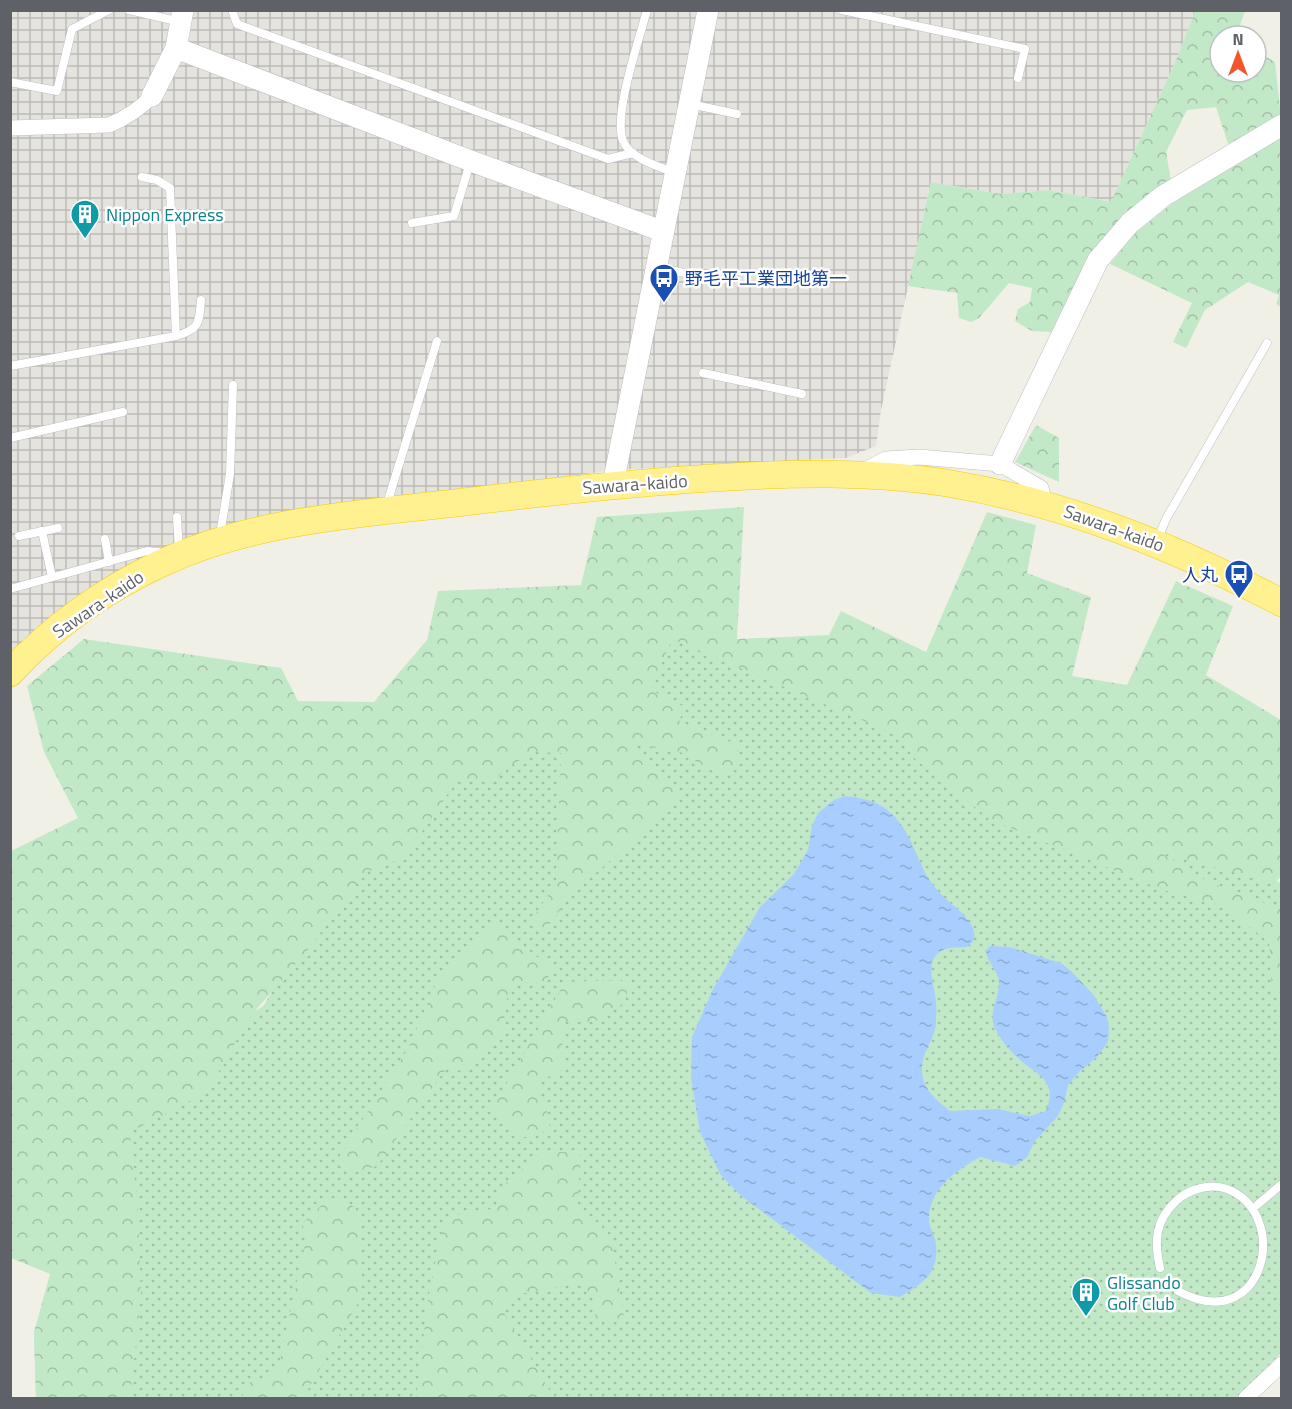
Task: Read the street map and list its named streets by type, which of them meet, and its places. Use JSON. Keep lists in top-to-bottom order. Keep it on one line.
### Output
{"streets":{"highway":["Sawara-kaido"]},"places":{"building":["Nippon Express","Glissando Golf Club"],"bus stop":["野毛平工業団地第一","人丸"]},"north":"top"}
